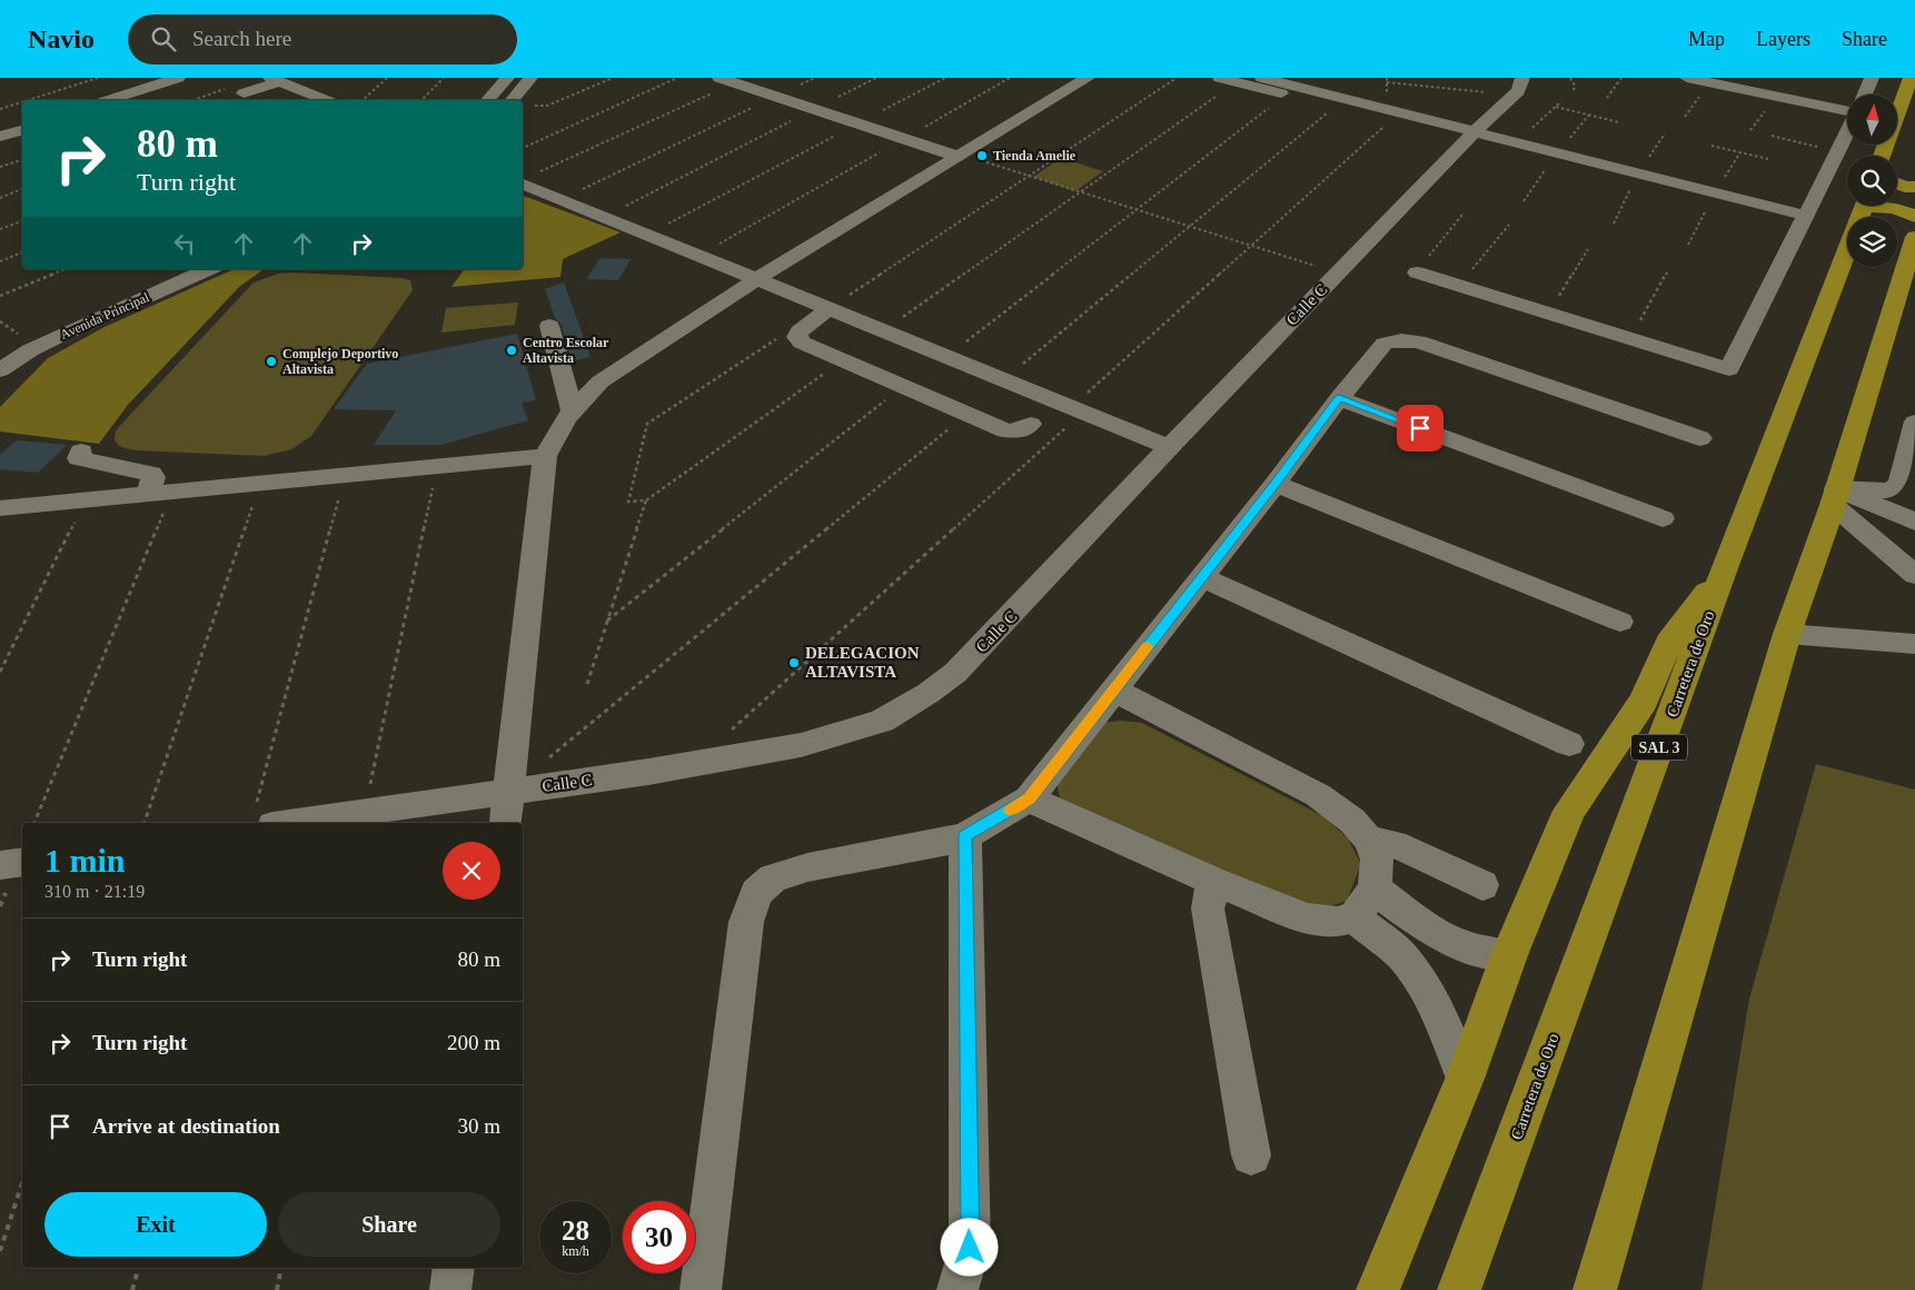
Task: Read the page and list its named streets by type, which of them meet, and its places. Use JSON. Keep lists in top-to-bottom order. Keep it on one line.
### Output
{"streets":{"highway":["Carretera de Oro","SAL 3"],"street":["Calle C","Avenida Principal"]},"places":["Tienda Amelie","Centro Escolar Altavista","Complejo Deportivo Altavista","DELEGACION ALTAVISTA"],"north":"top","page":{"header":"Navio","search":"Search here","nav":["Map","Layers","Share"],"turn":["80 m","Turn right"],"heading":["1 min","310 m · 21:19"],"list":[{"name":"Turn right","value":"80 m"},{"name":"Turn right","value":"200 m"},{"name":"Arrive at destination","value":"30 m"}],"buttons":["Exit","Share"],"speed":"28 km/h","limit":"30"}}
